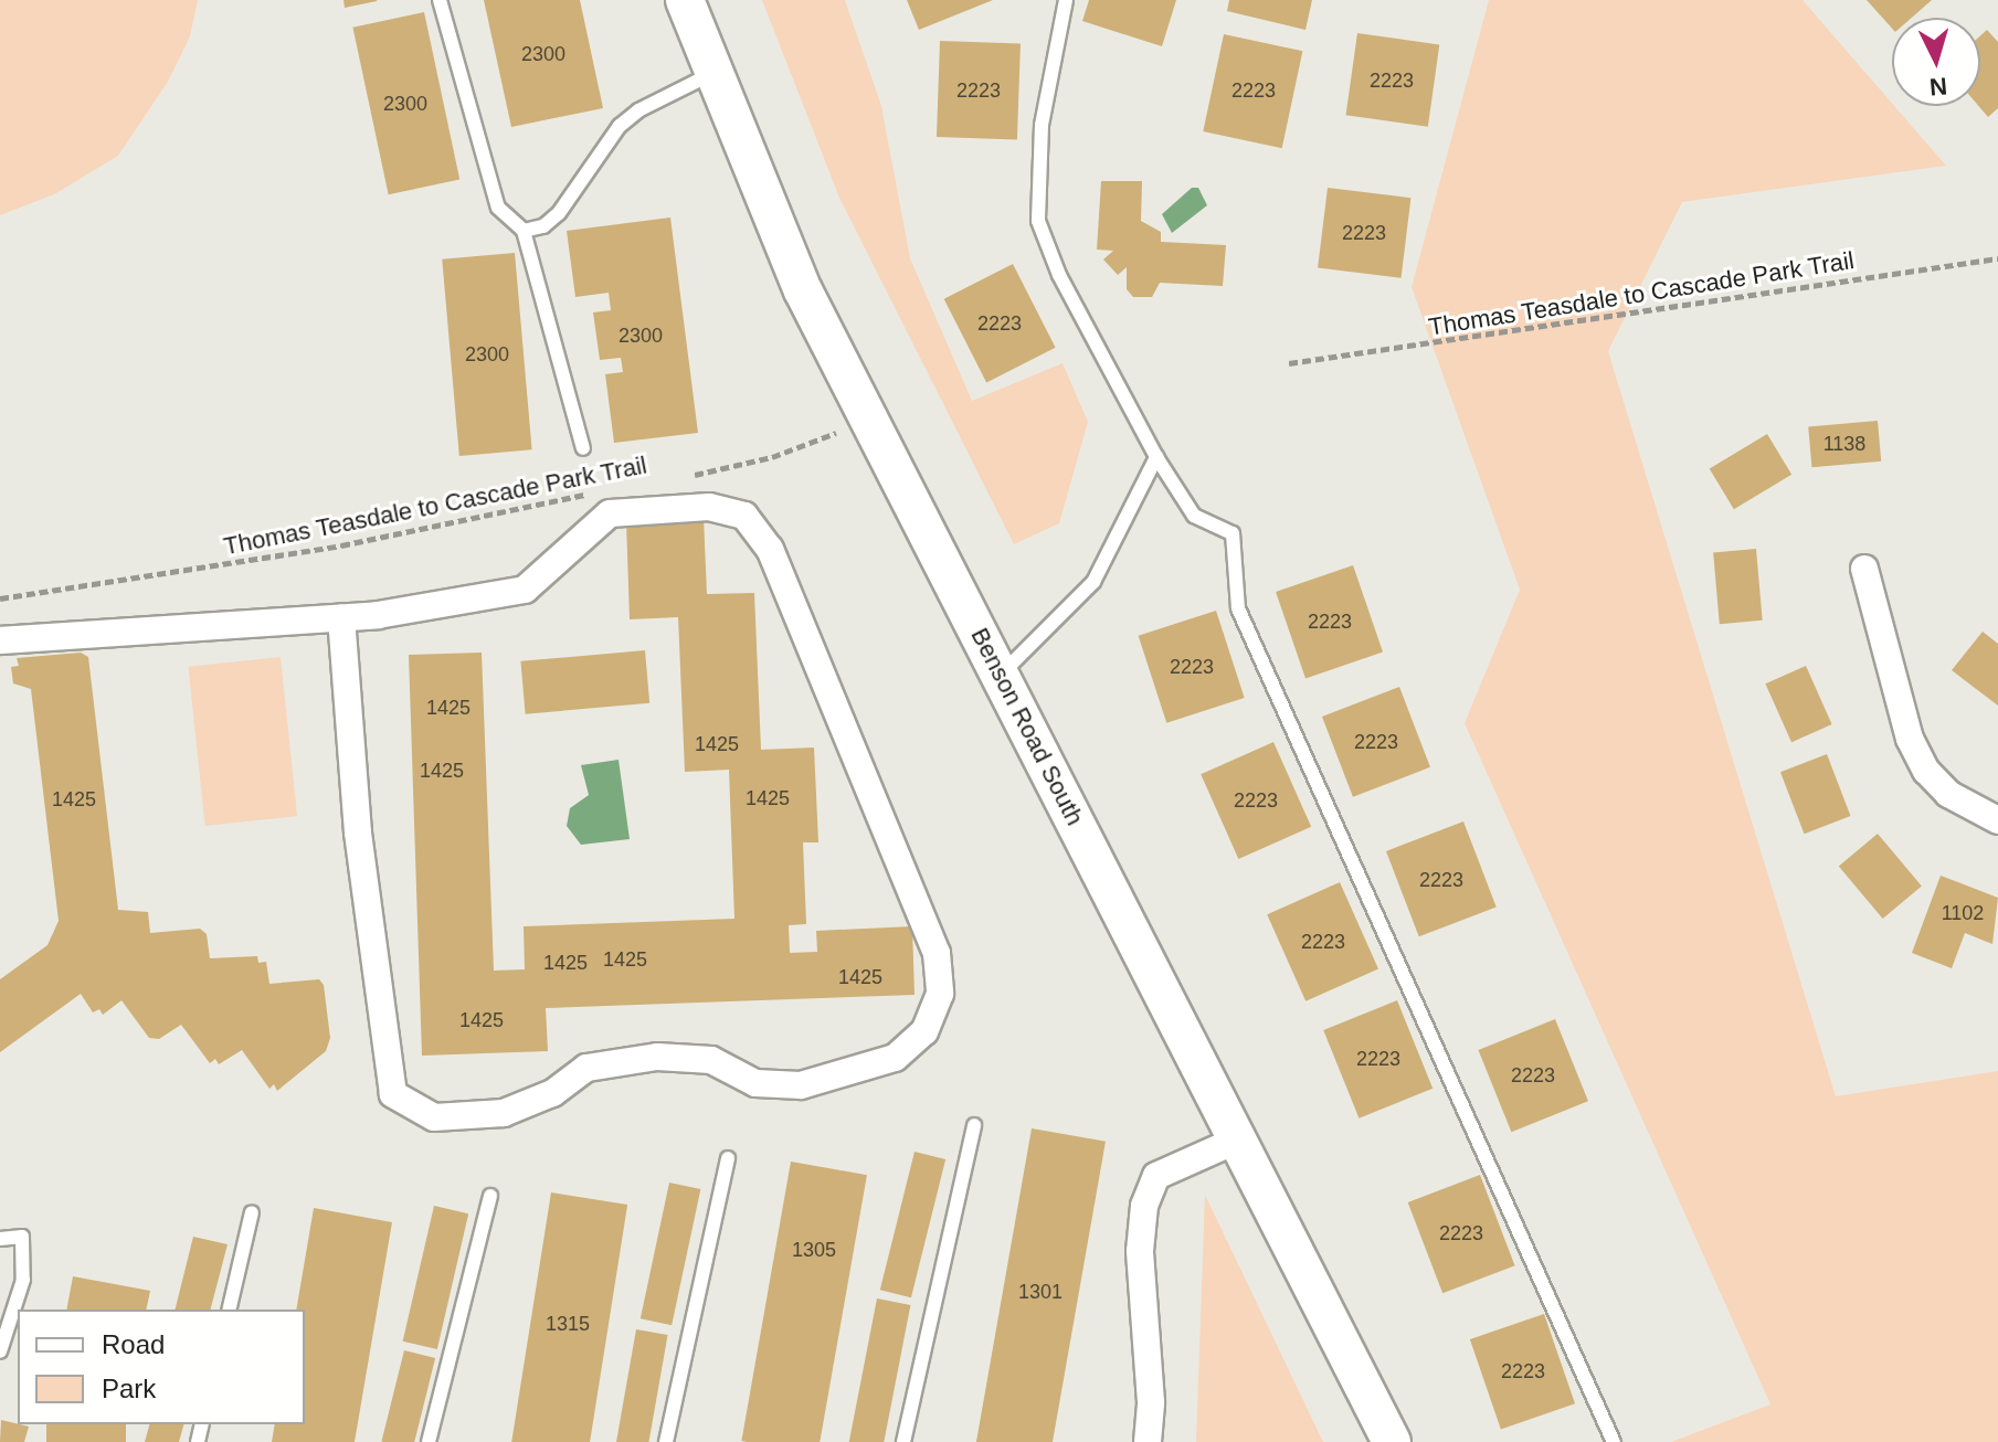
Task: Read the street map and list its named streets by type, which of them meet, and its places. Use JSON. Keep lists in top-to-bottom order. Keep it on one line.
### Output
{"streets":{"street":["Benson Road South"],"path":["Thomas Teasdale to Cascade Park Trail"]},"house_numbers":["2300","2223","2223","2223","2300","2223","2223","2300","2300","1138","2223","2223","1425","2223","1425","1425","1425","1425","2223","2223","1102","2223","1425","1425","1425","1425","2223","2223","2223","1305","1301","1315","2223"],"legend":["Road","Park"],"north":"bottom"}
